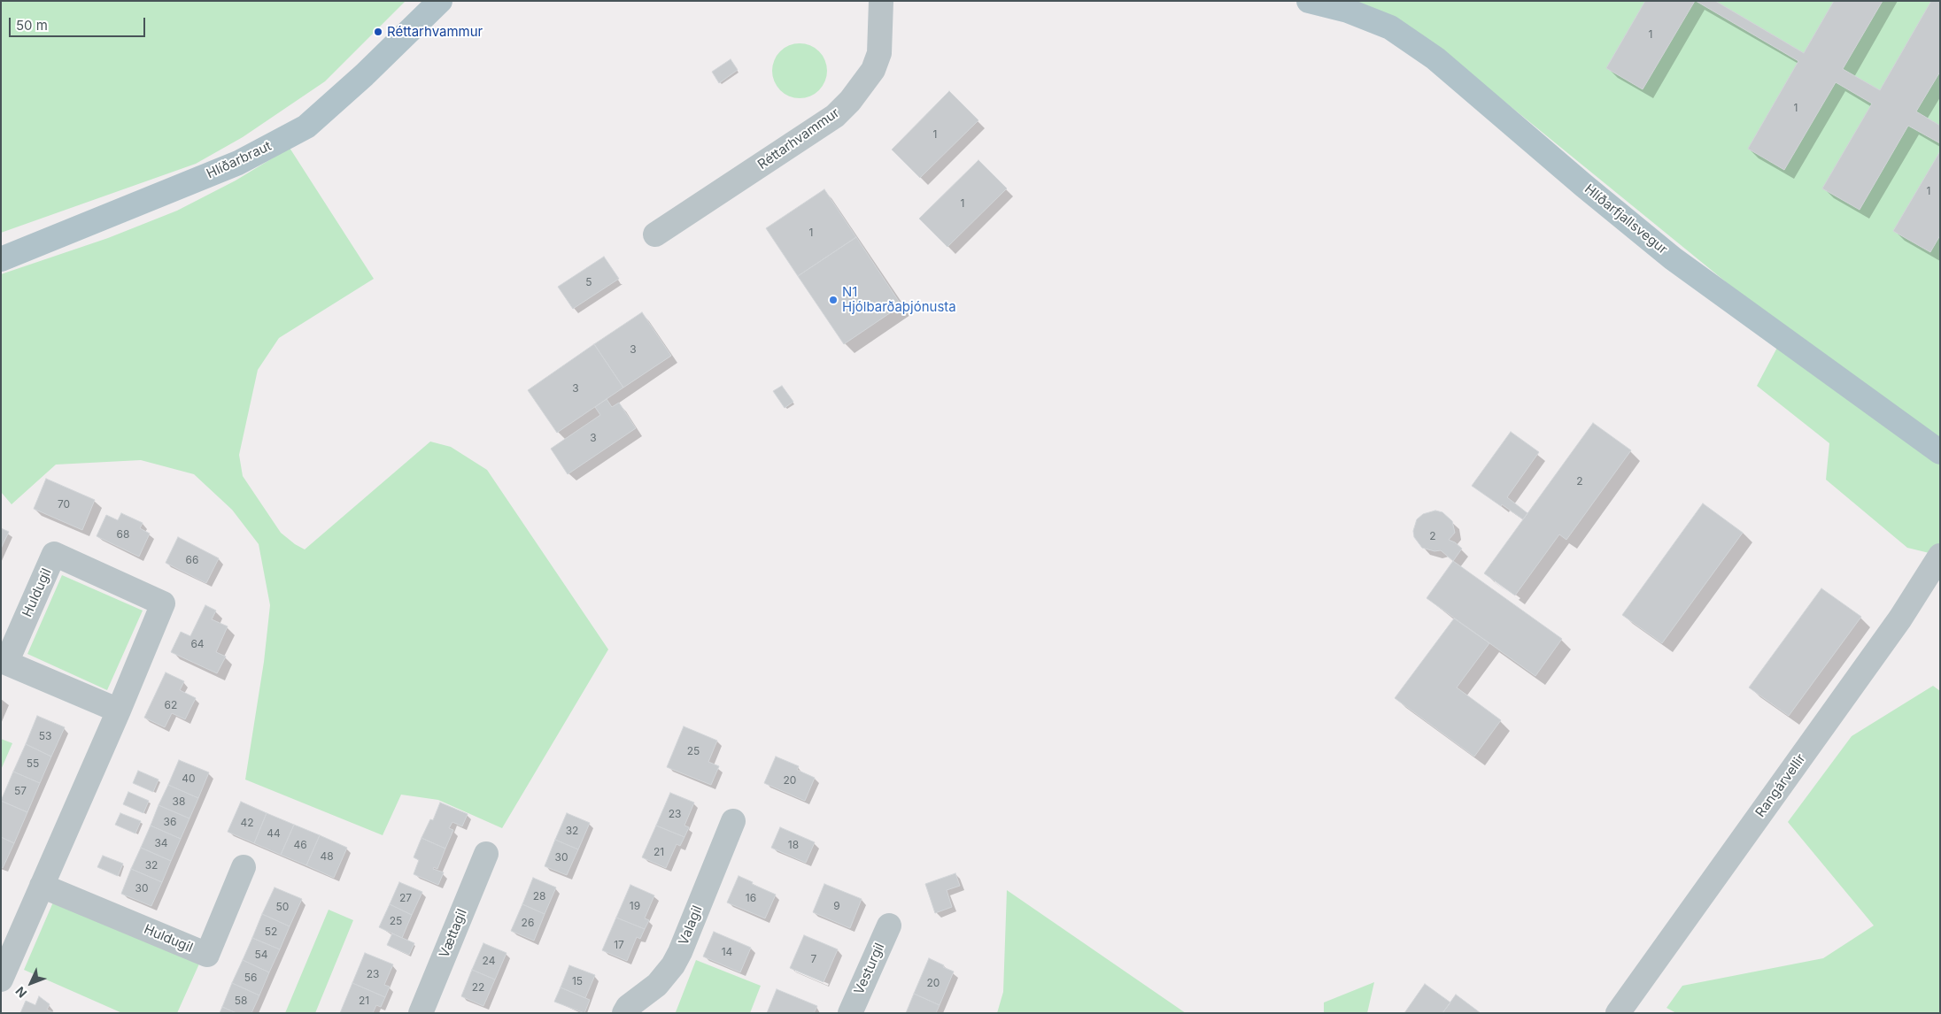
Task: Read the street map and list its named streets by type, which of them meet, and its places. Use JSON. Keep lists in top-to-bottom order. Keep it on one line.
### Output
{"streets":{"main road":["Hlíðarbraut","Hlíðarfjallsvegur"],"street":["Réttarhvammur","Huldugil","Rangárvellir","Valagil","Vættagil","Vesturgil"]},"places":["Réttarhvammur","N1 Hjólbarðaþjónusta"],"house_numbers":["1","1","1","1","1","1","5","3","3","3","2","70","68","2","66","64","62","53","25","55","40","20","57","38","23","36","42","32","44","34","46","18","21","48","30","32","30","28","27","16","19","9","50","25","26","52","17","14","54","7","24","23","56","15","20","22","58","21"],"scale_bar":"50 m","north":"bottom left"}
